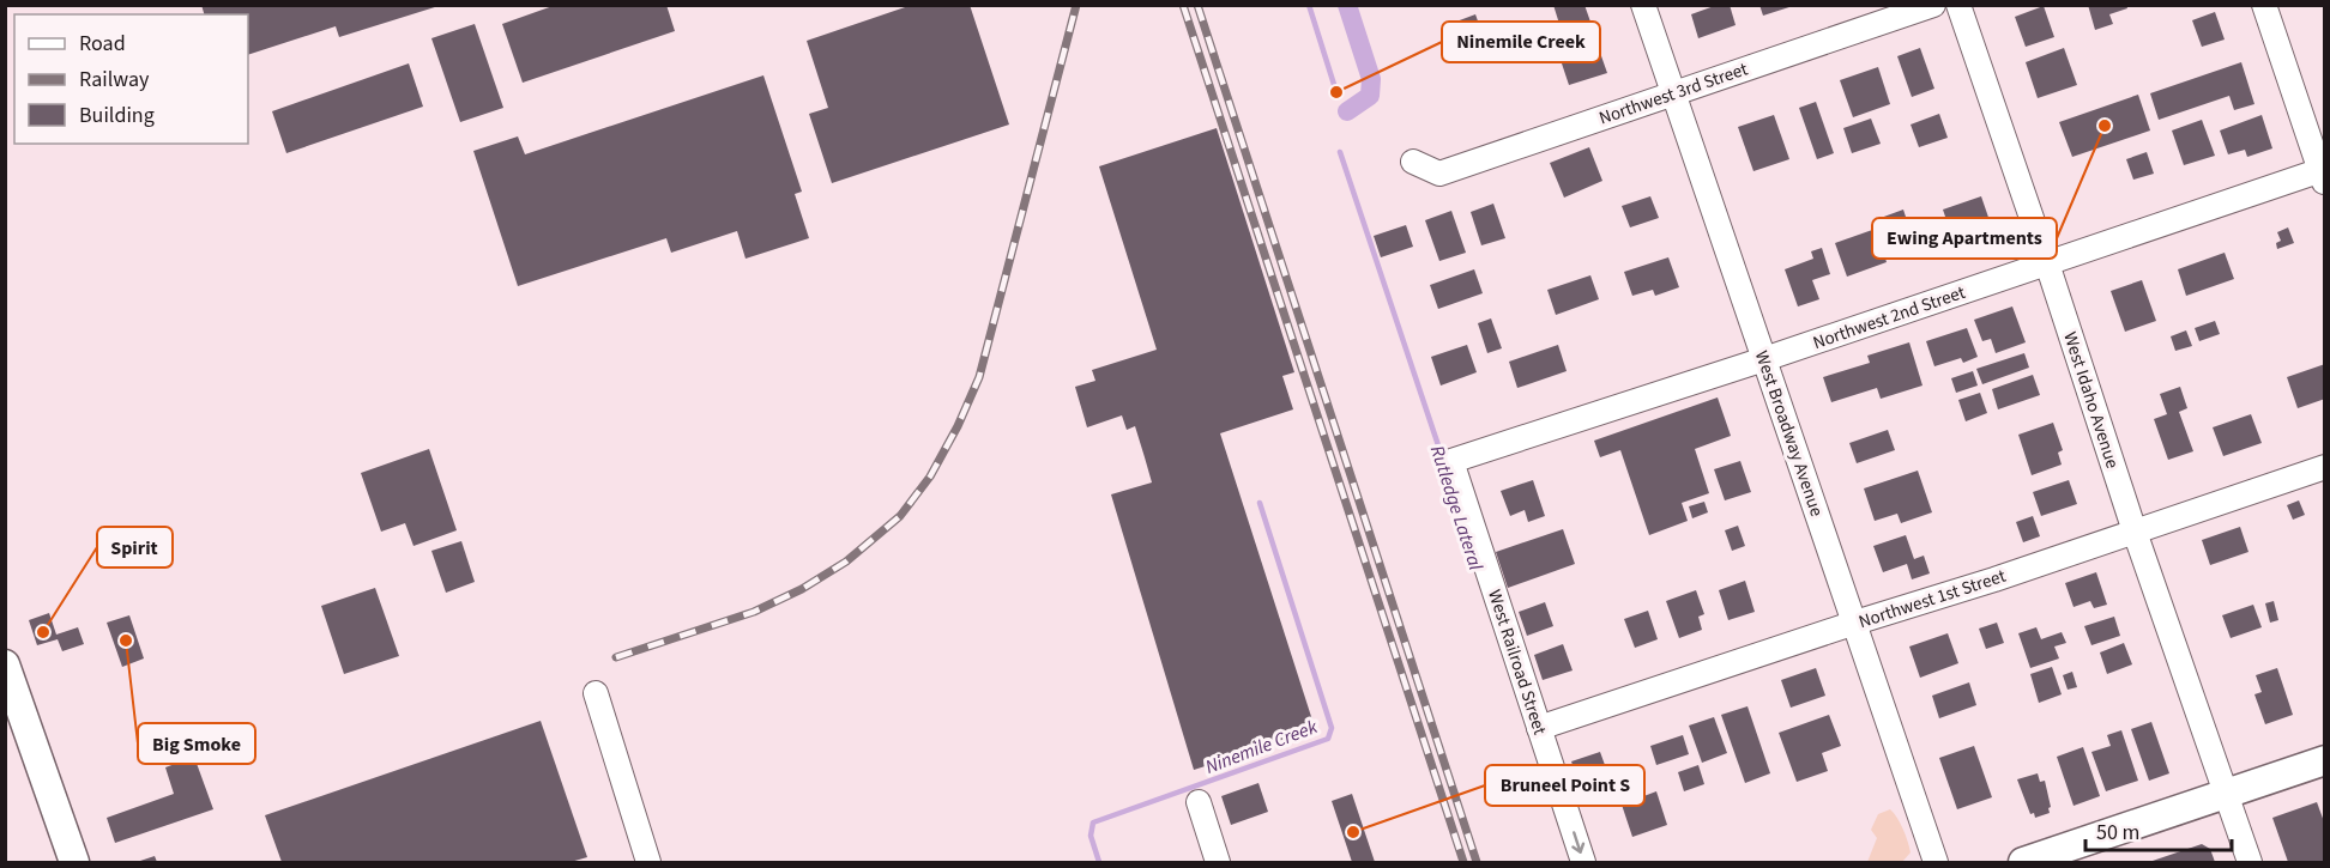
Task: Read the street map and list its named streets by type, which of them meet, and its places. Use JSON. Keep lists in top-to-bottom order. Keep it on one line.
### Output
{"streets":{"street":["Northwest 3rd Street","Northwest 2nd Street","West Idaho Avenue","West Broadway Avenue","Northwest 1st Street","West Railroad Street"]},"crossings":[["Northwest 3rd Street","West Broadway Avenue"],["Northwest 2nd Street","West Idaho Avenue"],["Northwest 2nd Street","West Broadway Avenue"],["Northwest 2nd Street","West Railroad Street"],["West Idaho Avenue","Northwest 1st Street"],["West Broadway Avenue","Northwest 1st Street"],["Northwest 1st Street","West Railroad Street"]],"water":["Rutledge Lateral","Ninemile Creek"],"places":["Ninemile Creek","Ewing Apartments","Spirit","Big Smoke","Bruneel Point S"],"legend":["Road","Railway","Building"],"scale_bar":"50 m"}
